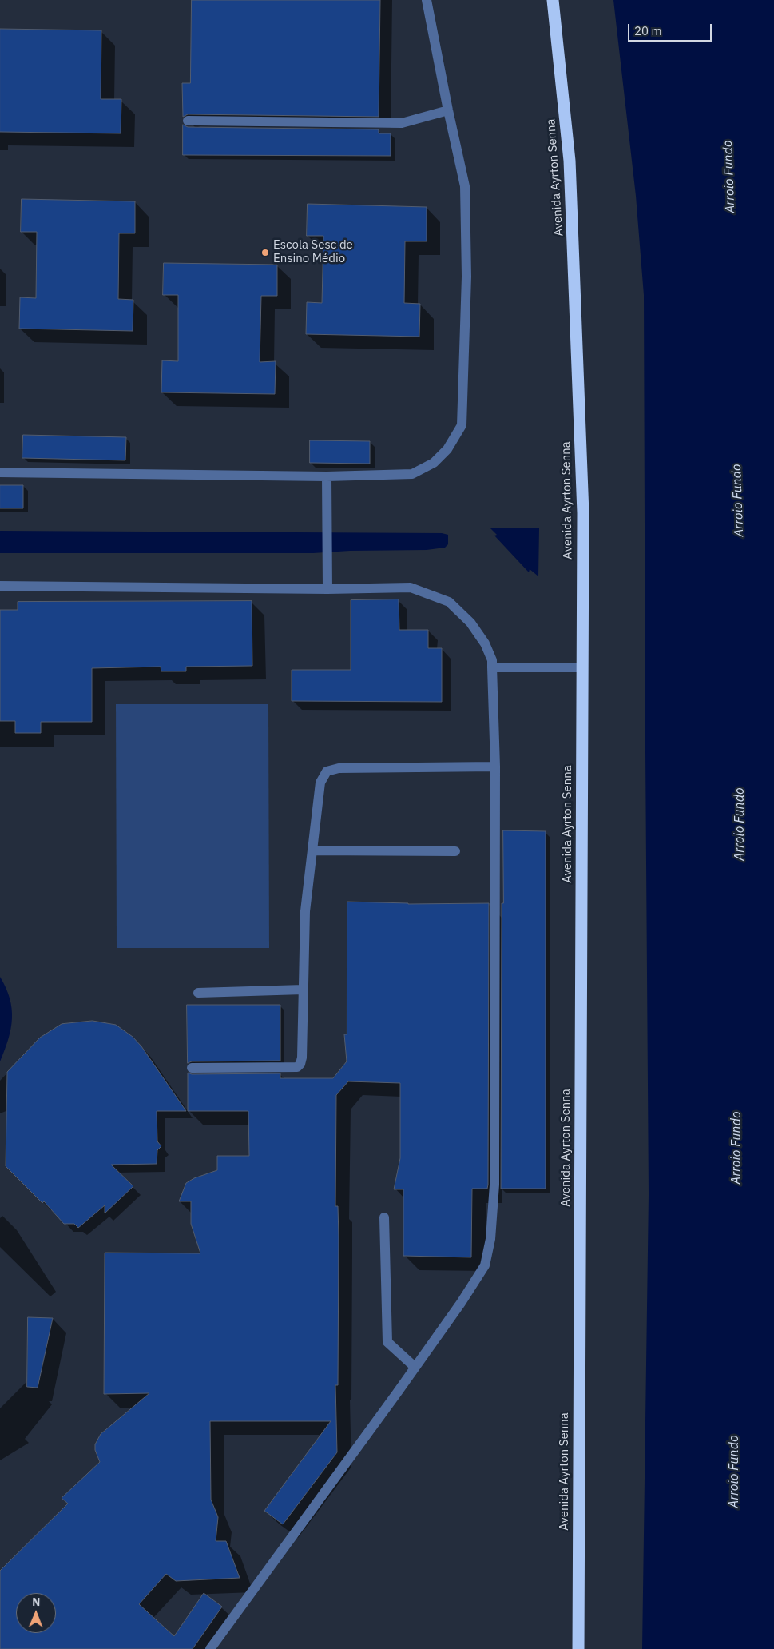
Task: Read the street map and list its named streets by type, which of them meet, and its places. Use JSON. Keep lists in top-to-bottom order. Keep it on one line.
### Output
{"streets":{"highway":["Avenida Ayrton Senna"]},"water":["Arroio Fundo"],"places":["Escola Sesc de Ensino Médio"],"scale_bar":"20 m","north":"top"}
